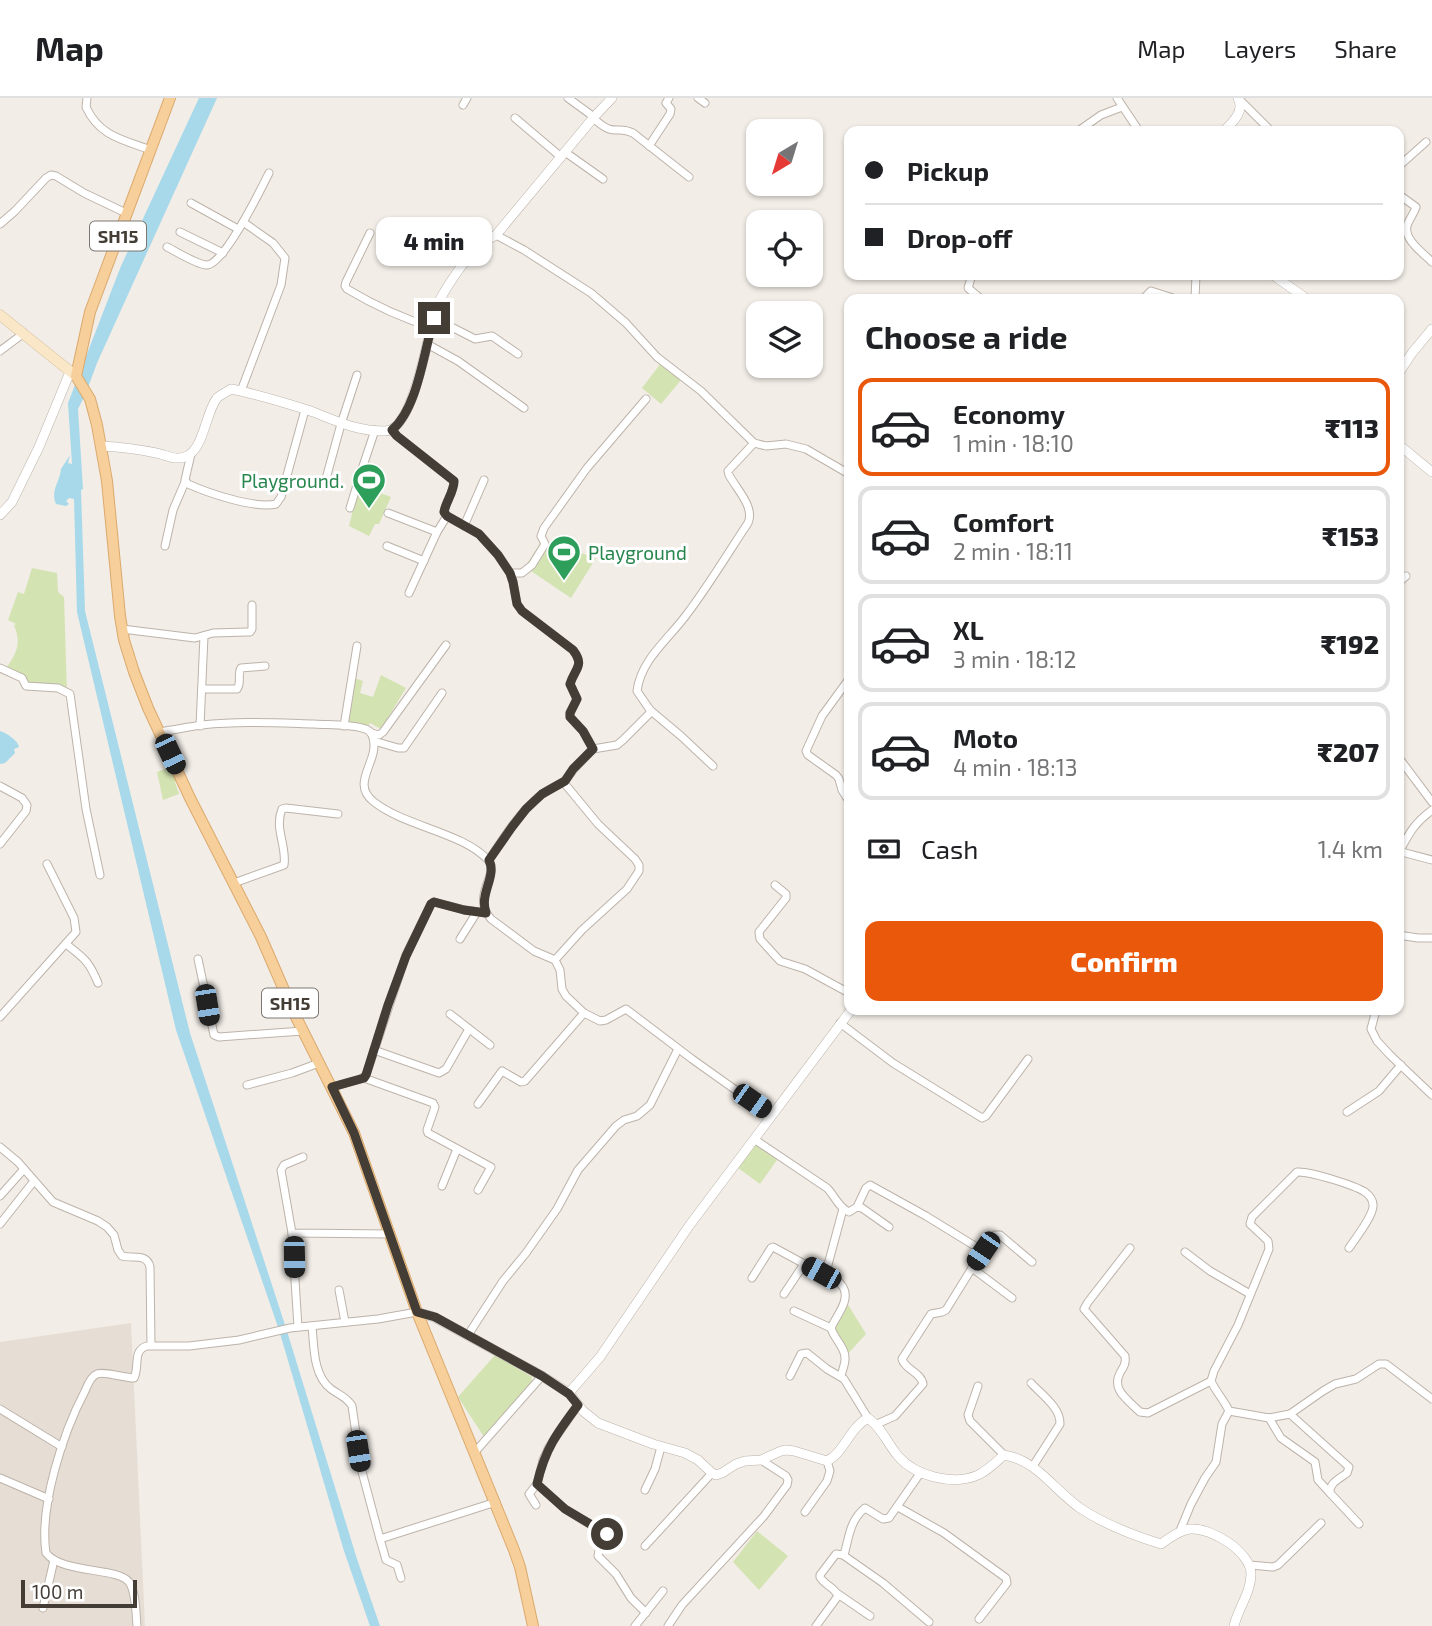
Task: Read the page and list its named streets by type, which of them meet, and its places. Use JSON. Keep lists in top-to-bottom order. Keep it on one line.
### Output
{"streets":{"main road":["SH15"]},"places":{"sports":["Playground.","Playground"]},"scale_bar":"100 m","north":"bottom left","page":{"header":"Map","nav":["Map","Layers","Share"],"banner":["Pickup","Drop-off"],"bubble":"4 min","heading":"Choose a ride","list":[{"name":"Economy","note":"1 min · 18:10","value":"₹113"},{"name":"Comfort","note":"2 min · 18:11","value":"₹153"},{"name":"XL","note":"3 min · 18:12","value":"₹192"},{"name":"Moto","note":"4 min · 18:13","value":"₹207"}],"pay":["Cash","1.4 km"],"buttons":"Confirm","scale":"100 m"}}
